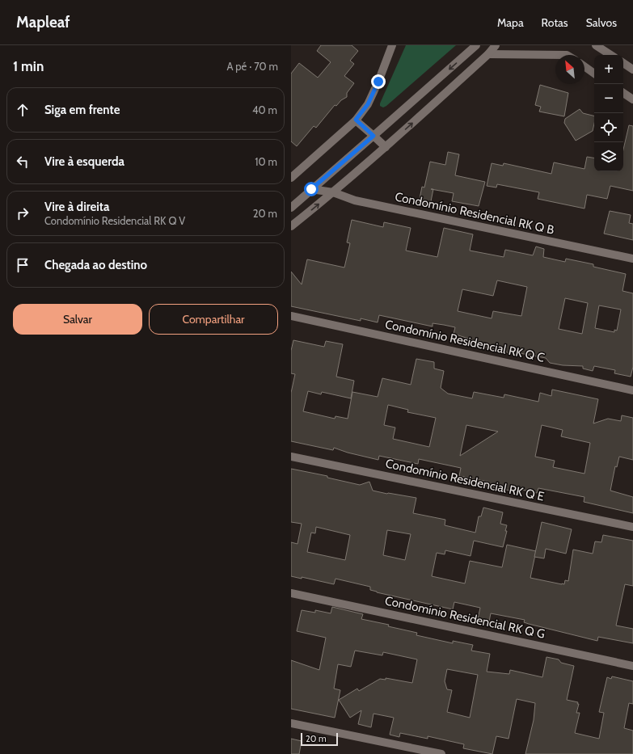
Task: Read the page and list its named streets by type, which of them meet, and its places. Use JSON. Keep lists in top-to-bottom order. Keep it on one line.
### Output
{"streets":{"street":["Condomínio Residencial RK Q B","Condomínio Residencial RK Q C","Condomínio Residencial RK Q E","Condomínio Residencial RK Q G"]},"scale_bar":"20 m","north":"top left","page":{"header":"Mapleaf","nav":["Mapa","Rotas","Salvos"],"heading":["1 min","A pé · 70 m"],"map_buttons":["+","−"],"list":[["Siga em frente","40 m"],["Vire à esquerda","10 m"],["Vire à direita","Condomínio Residencial RK Q V","20 m"],"Chegada ao destino"],"buttons":["Salvar","Compartilhar"],"scale":"20 m"}}
